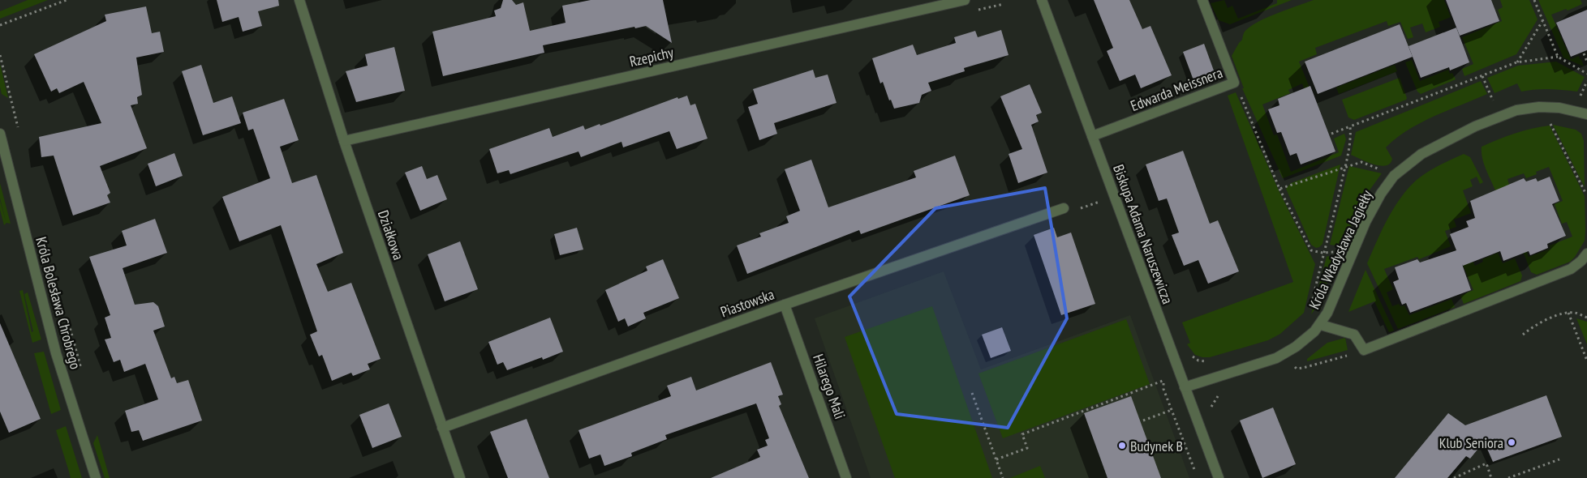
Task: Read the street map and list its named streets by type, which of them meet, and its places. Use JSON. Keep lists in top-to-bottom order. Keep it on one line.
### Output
{"streets":{"street":["Rzepichy","Edwarda Meissnera","Biskupa Adama Naruszewicza","Działkowa","Króla Władysława Jagiełły","Króla Bolesława Chrobrego","Piastowska","Hilarego Mali"]},"crossings":[["Rzepichy","Działkowa"],["Edwarda Meissnera","Biskupa Adama Naruszewicza"],["Biskupa Adama Naruszewicza","Króla Władysława Jagiełły"],["Działkowa","Piastowska"],["Piastowska","Hilarego Mali"]],"places":["Klub Seniora","Budynek B"]}
